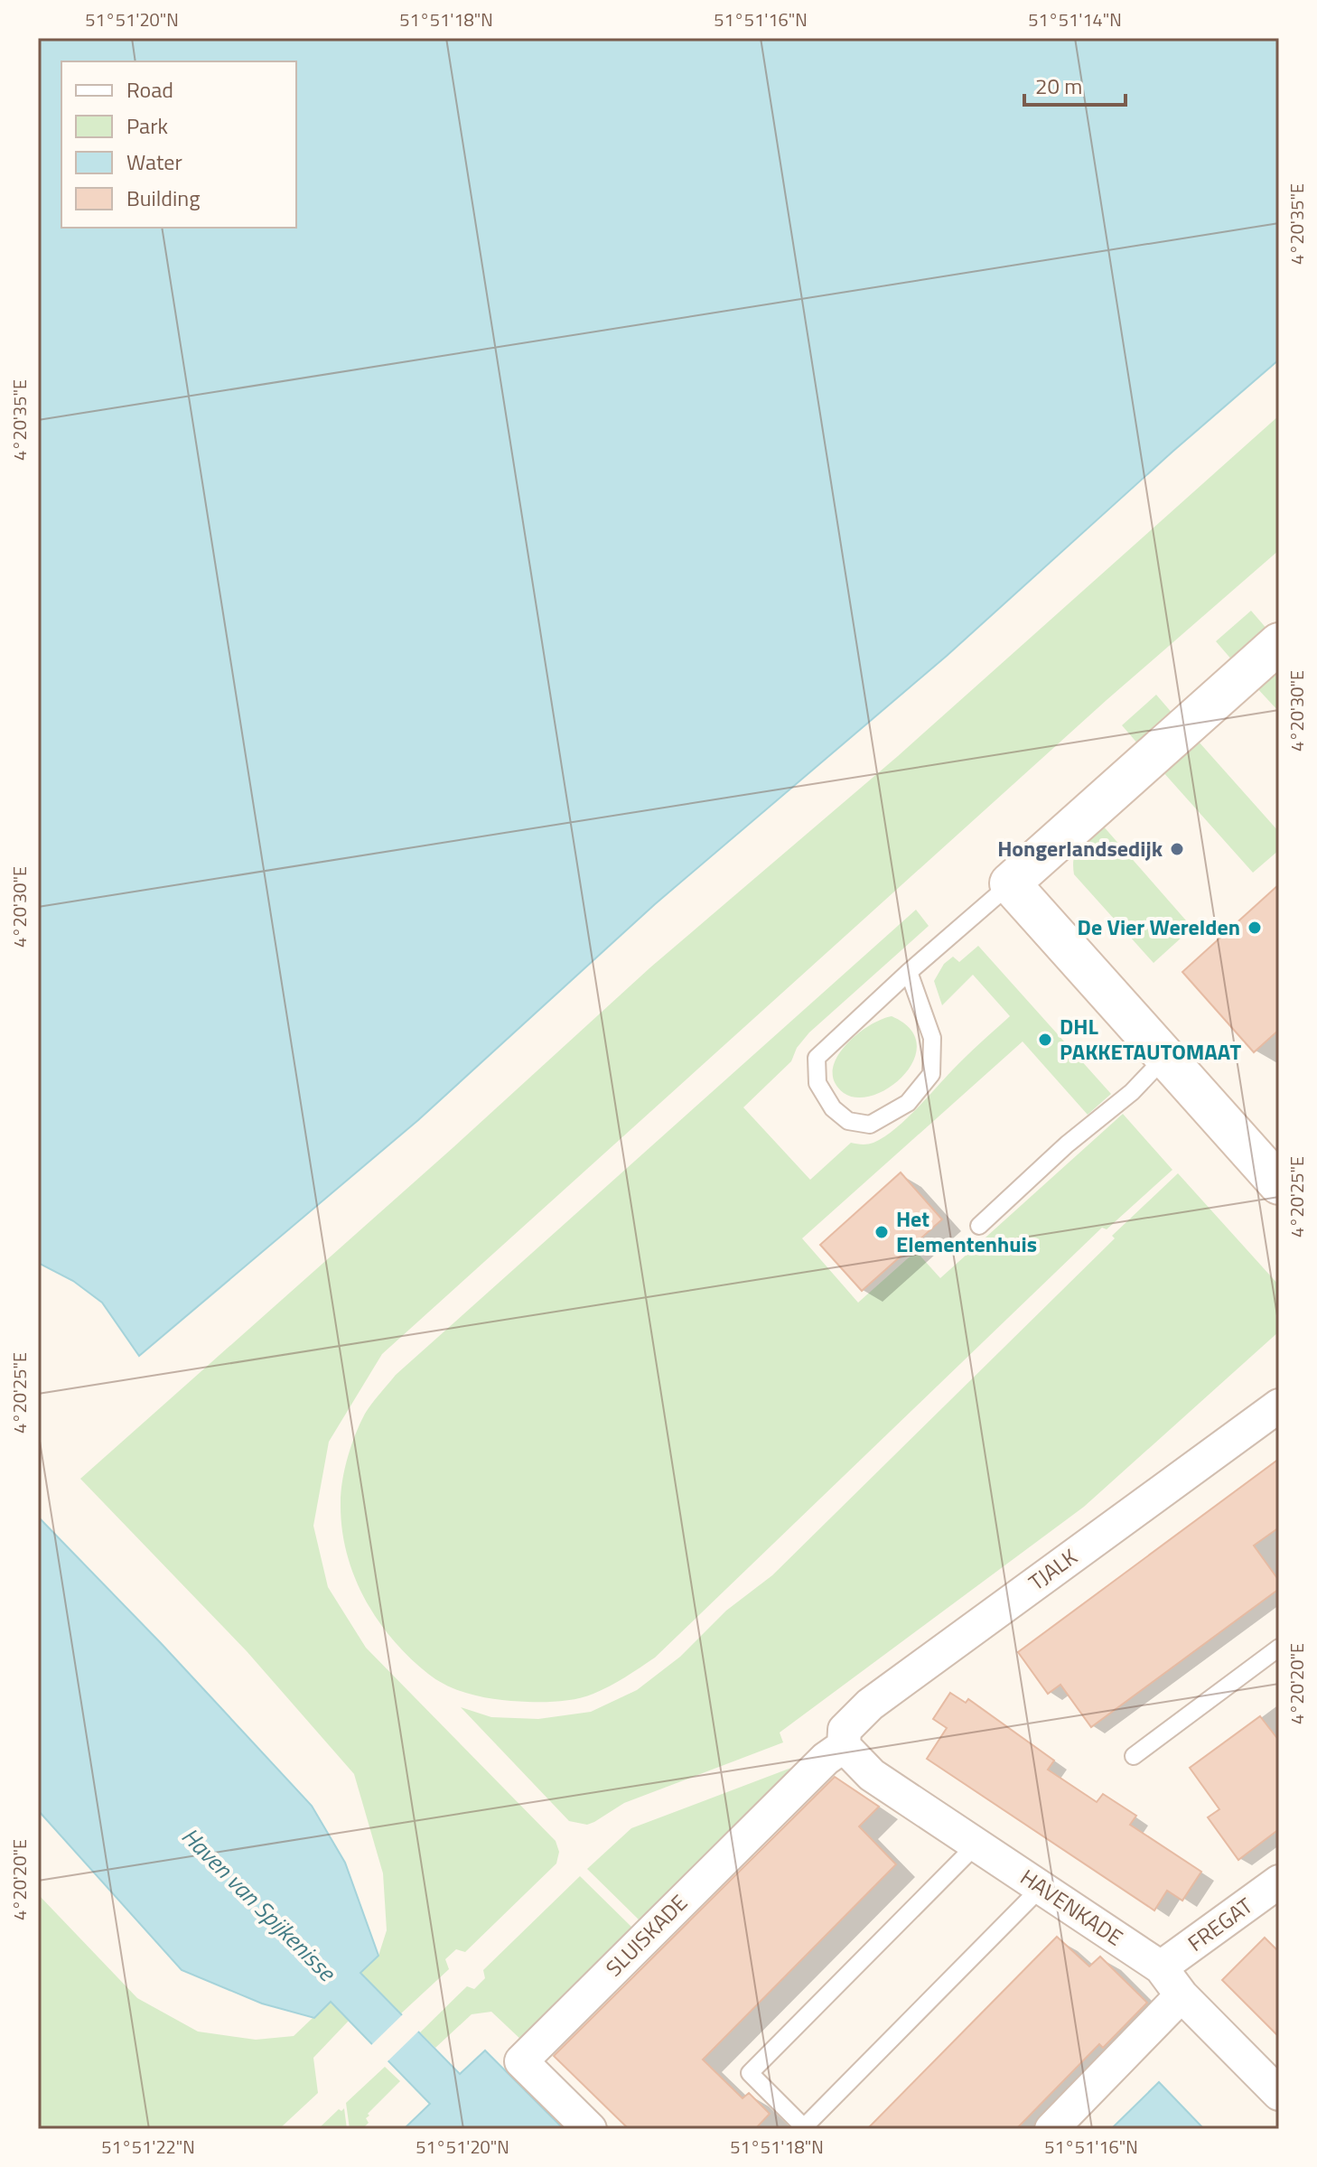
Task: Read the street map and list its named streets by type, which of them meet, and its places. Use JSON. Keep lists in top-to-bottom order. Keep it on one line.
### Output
{"streets":{"street":["TJALK","HAVENKADE","FREGAT","SLUISKADE"]},"crossings":[["TJALK","HAVENKADE"],["TJALK","SLUISKADE"],["HAVENKADE","FREGAT"],["HAVENKADE","SLUISKADE"]],"water":["Haven van Spijkenisse"],"places":["Hongerlandsedijk","De Vier Werelden","DHL PAKKETAUTOMAAT","Het Elementenhuis"],"legend":["Road","Park","Water","Building"],"scale_bar":"20 m","coordinates":["51°51'20\"N","51°51'18\"N","51°51'16\"N","51°51'14\"N","4°20'35\"E","4°20'30\"E","4°20'25\"E","4°20'20\"E","51°51'22\"N"]}
